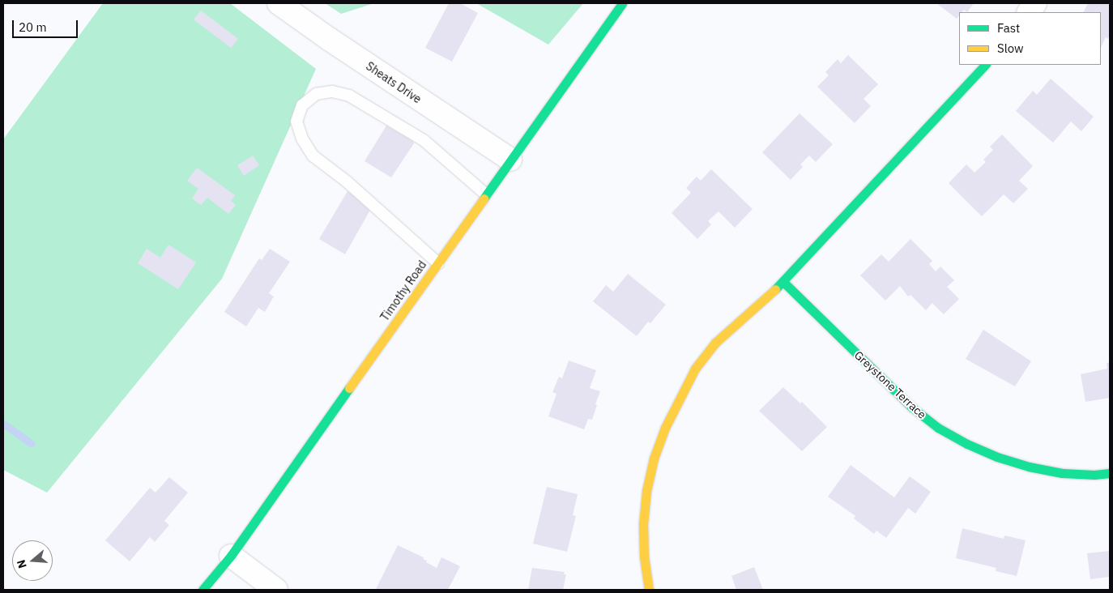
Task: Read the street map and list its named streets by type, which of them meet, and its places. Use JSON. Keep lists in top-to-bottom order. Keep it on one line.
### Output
{"streets":{"street":["Sheats Drive","Timothy Road","Greystone Terrace"]},"crossings":[["Sheats Drive","Timothy Road"]],"legend":["Fast","Slow"],"scale_bar":"20 m","north":"left"}
